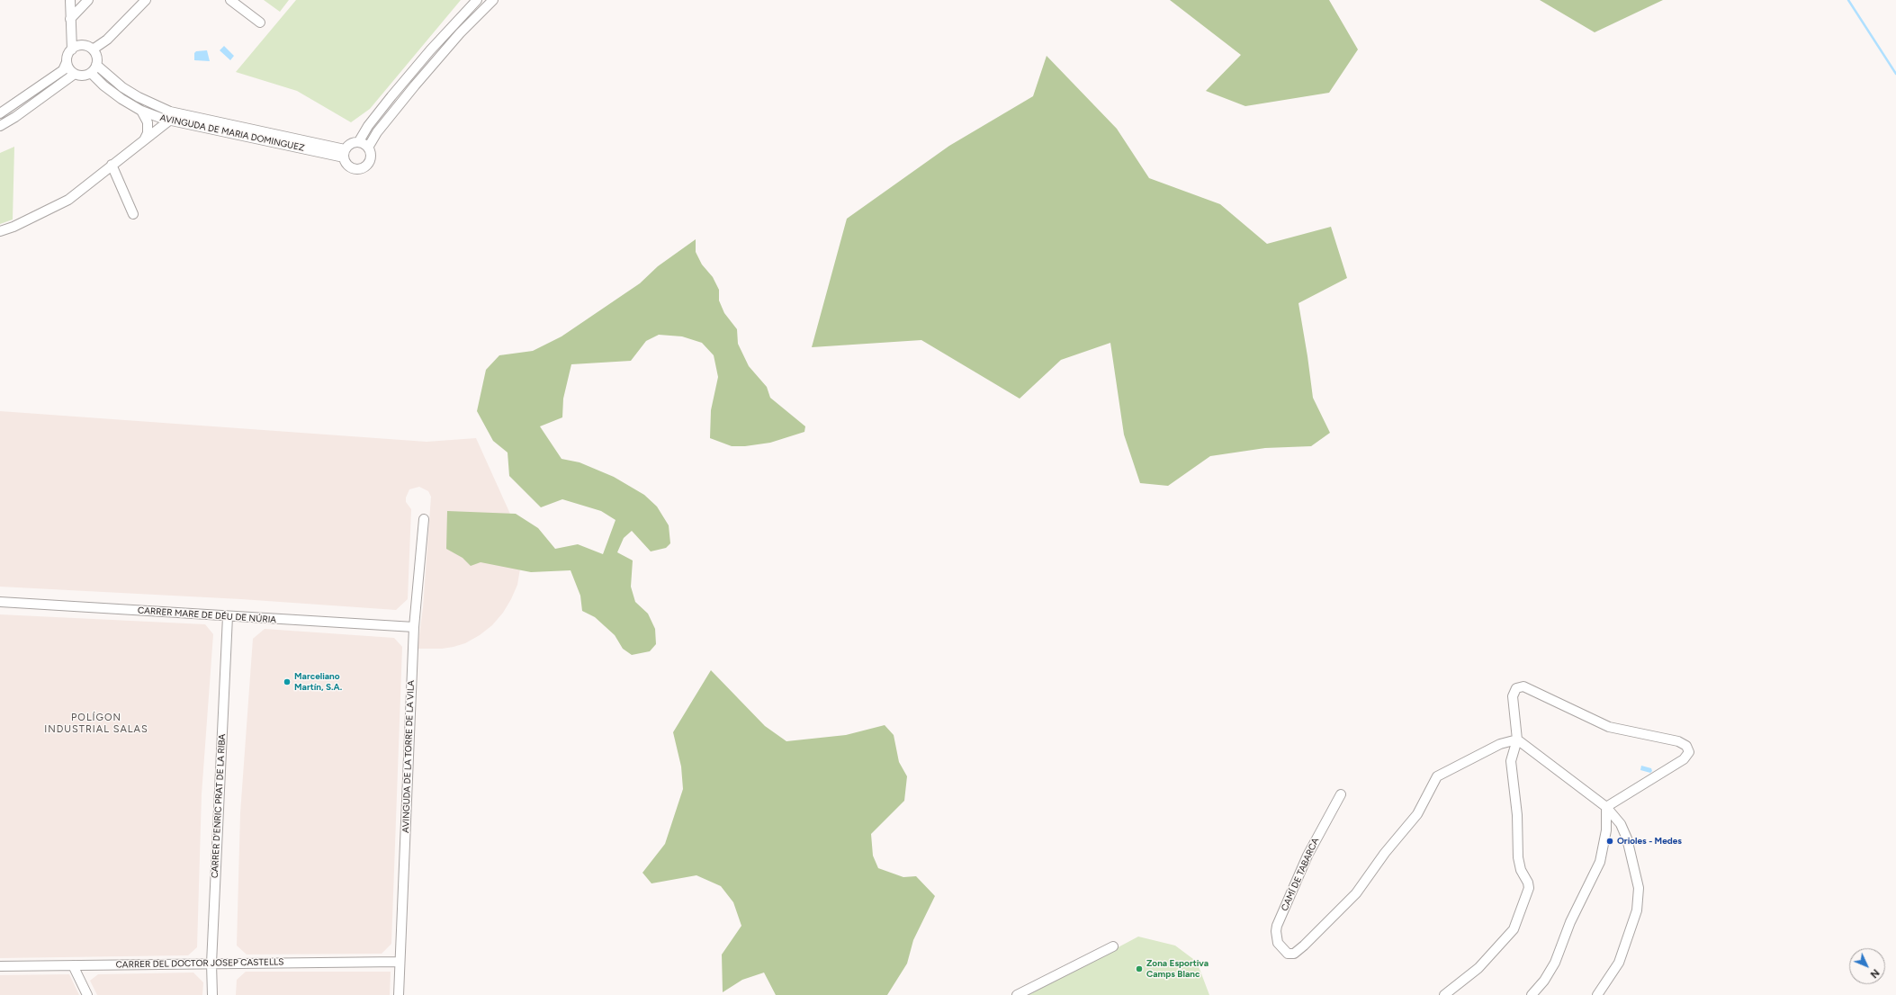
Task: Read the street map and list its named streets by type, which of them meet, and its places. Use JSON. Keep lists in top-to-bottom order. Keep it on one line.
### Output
{"streets":{"street":["AVINGUDA DE MARIA DOMINGUEZ","CARRER MARE DE DÉU DE NÚRIA","AVINGUDA DE LA TORRE DE LA VILA","CARRER D'ENRIC PRAT DE LA RIBA","CAMÍ DE TABARCA","CARRER DEL DOCTOR JOSEP CASTELLS"]},"crossings":[["CARRER MARE DE DÉU DE NÚRIA","AVINGUDA DE LA TORRE DE LA VILA"],["CARRER MARE DE DÉU DE NÚRIA","CARRER D'ENRIC PRAT DE LA RIBA"],["AVINGUDA DE LA TORRE DE LA VILA","CARRER DEL DOCTOR JOSEP CASTELLS"],["CARRER D'ENRIC PRAT DE LA RIBA","CARRER DEL DOCTOR JOSEP CASTELLS"]],"districts":["POLÍGON INDUSTRIAL SALAS"],"places":["Marceliano Martín, S.A.","Orioles - Medes","Zona Esportiva Camps Blanc"],"north":"bottom right"}
